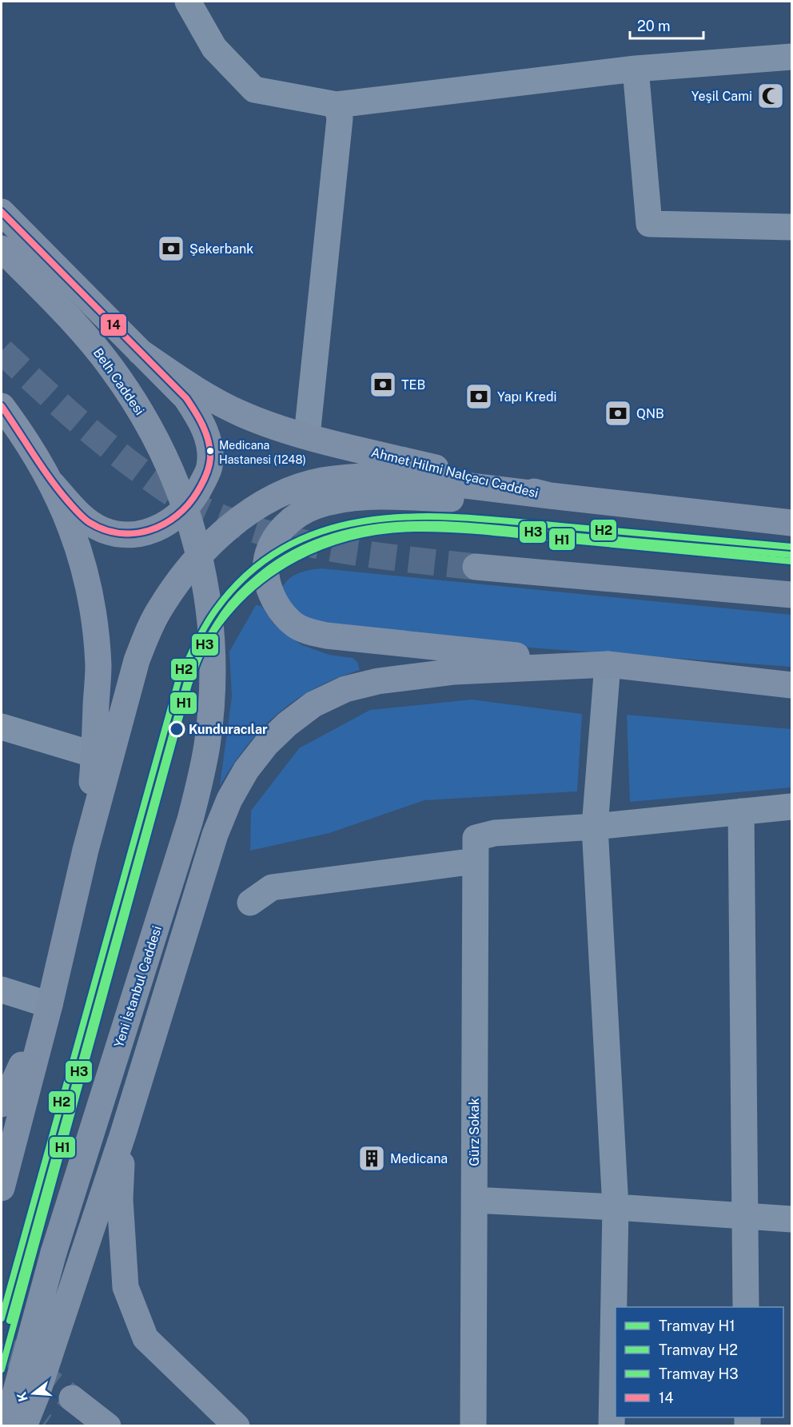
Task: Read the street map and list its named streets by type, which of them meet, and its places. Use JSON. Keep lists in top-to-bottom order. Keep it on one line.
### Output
{"streets":{"main road":["Belh Caddesi","Ahmet Hilmi Nalçacı Caddesi","Yeni İstanbul Caddesi"],"street":["Gürz Sokak"]},"crossings":[["Belh Caddesi","Yeni İstanbul Caddesi"]],"places":{"mosque":["Yeşil Cami"],"bank":["Şekerbank","TEB","Yapı Kredi","QNB"],"other":["Medicana Hastanesi (1248)","Kunduracılar"],"building":["Medicana"]},"lines":["transit line 14","tram line H2","tram line H3","tram line H1"],"legend":["Tramvay H1","Tramvay H2","Tramvay H3","14"],"scale_bar":"20 m","north":"left"}
